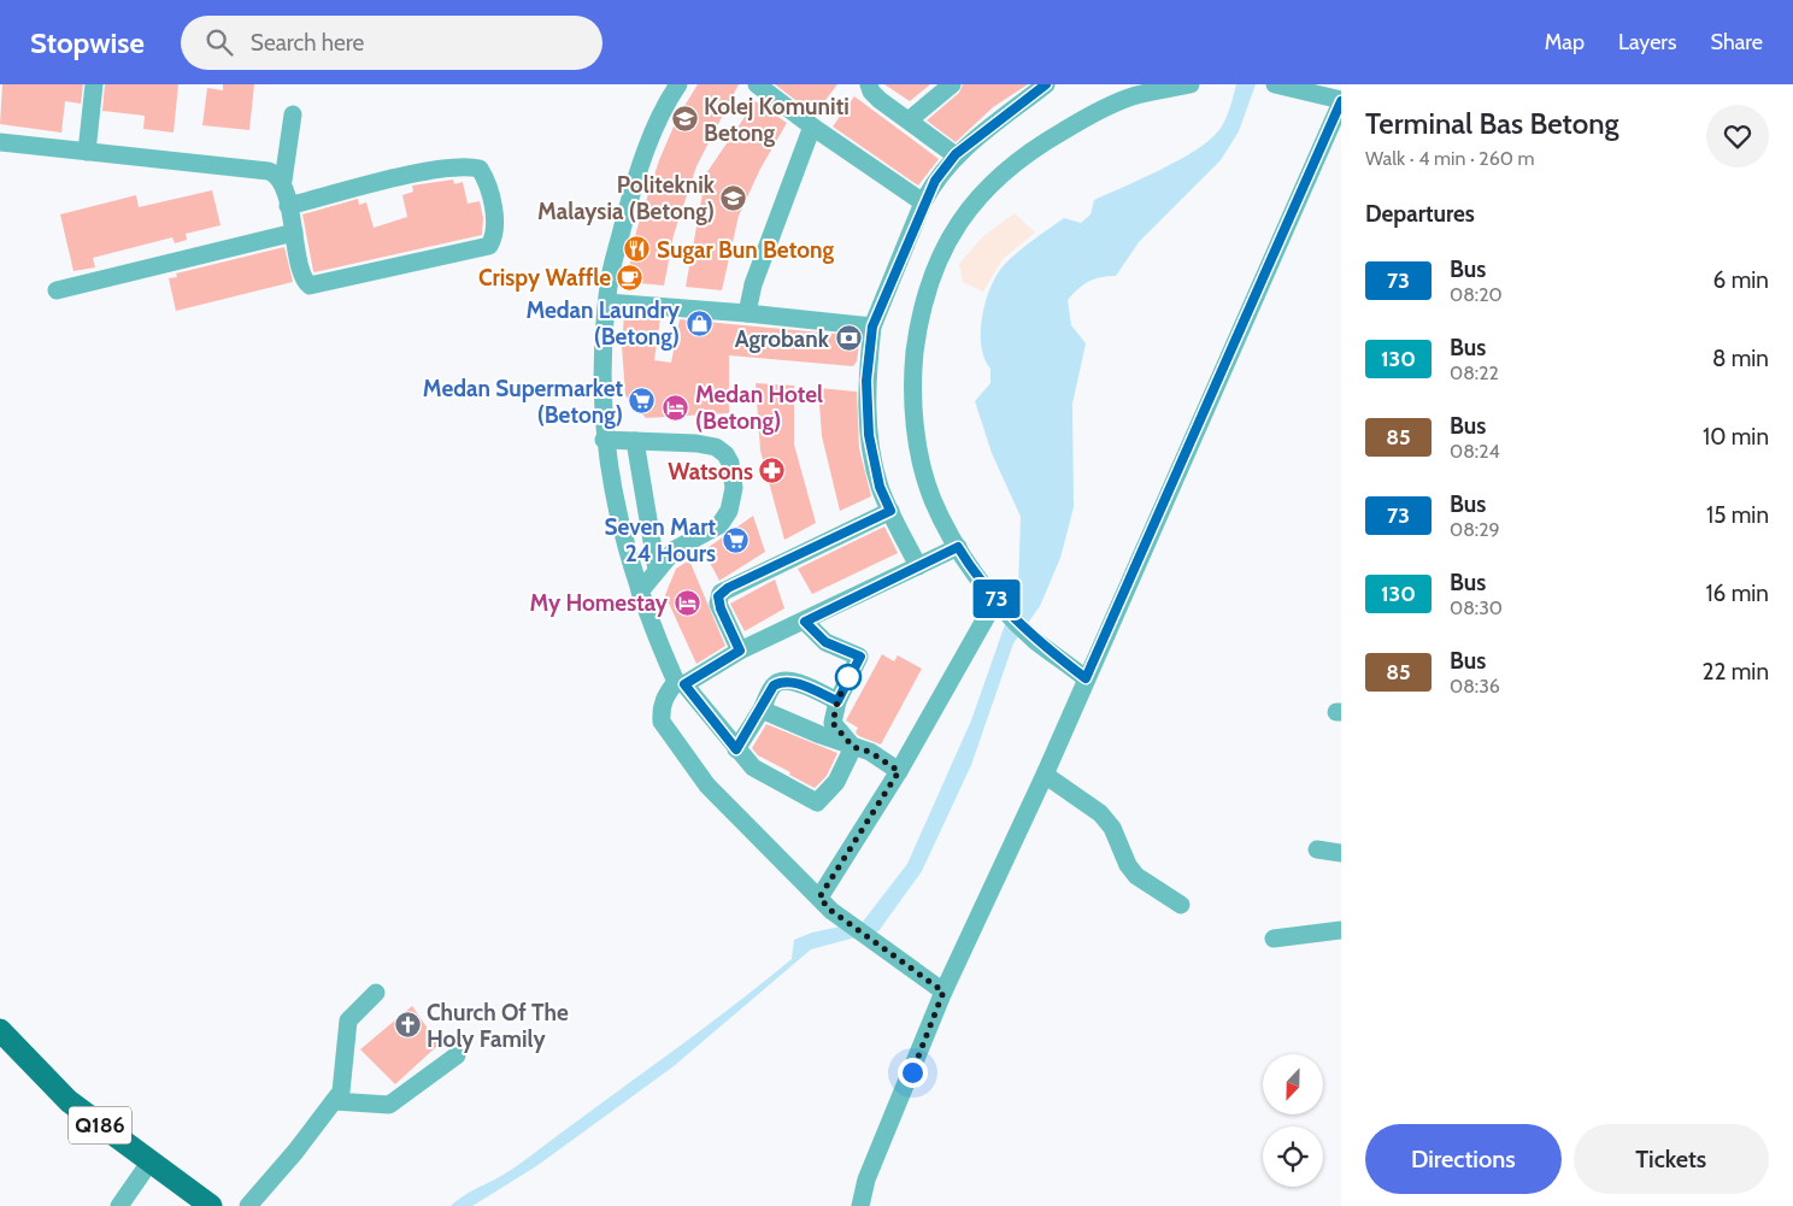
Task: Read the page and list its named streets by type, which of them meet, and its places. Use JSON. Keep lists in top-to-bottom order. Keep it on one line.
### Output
{"streets":{"main road":["Q186"]},"places":{"school or university":["Kolej Komuniti Betong","Politeknik Malaysia (Betong)"],"restaurant":["Sugar Bun Betong"],"cafe":["Crispy Waffle"],"shop":["Medan Laundry (Betong)"],"bank":["Agrobank"],"supermarket":["Medan Supermarket (Betong)","Seven Mart 24 Hours"],"hotel":["Medan Hotel (Betong)","My Homestay"],"pharmacy":["Watsons"],"church":["Church Of The Holy Family"]},"lines":["bus line 73"],"north":"bottom","page":{"header":"Stopwise","search":"Search here","nav":["Map","Layers","Share"],"on_map":"73","heading":[["Terminal Bas Betong","Walk · 4 min · 260 m"],"Departures"],"list":[{"mark":"73","name":"Bus","note":"08:20","value":"6 min"},{"mark":"130","name":"Bus","note":"08:22","value":"8 min"},{"mark":"85","name":"Bus","note":"08:24","value":"10 min"},{"mark":"73","name":"Bus","note":"08:29","value":"15 min"},{"mark":"130","name":"Bus","note":"08:30","value":"16 min"},{"mark":"85","name":"Bus","note":"08:36","value":"22 min"}],"buttons":["Directions","Tickets"]}}
